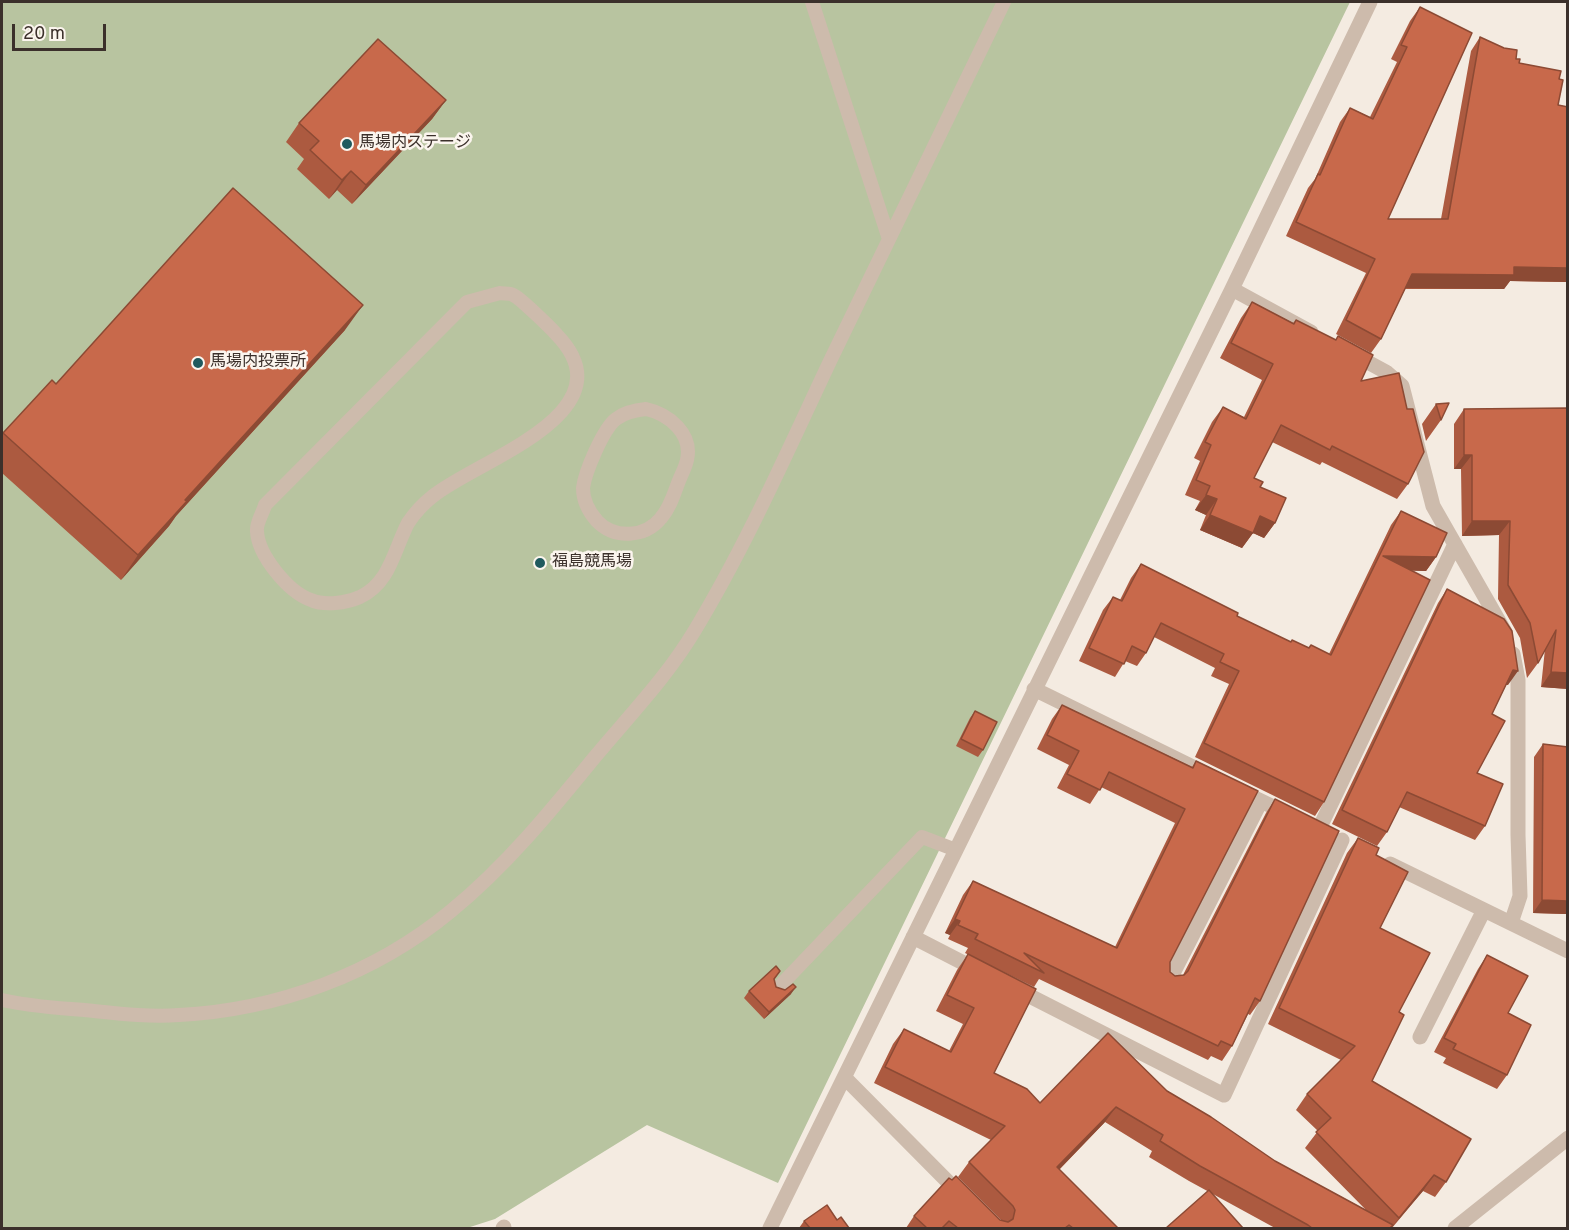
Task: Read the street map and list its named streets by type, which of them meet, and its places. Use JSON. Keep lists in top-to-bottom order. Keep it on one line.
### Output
{"places":["馬場内ステージ","馬場内投票所","福島競馬場"],"scale_bar":"20 m"}
